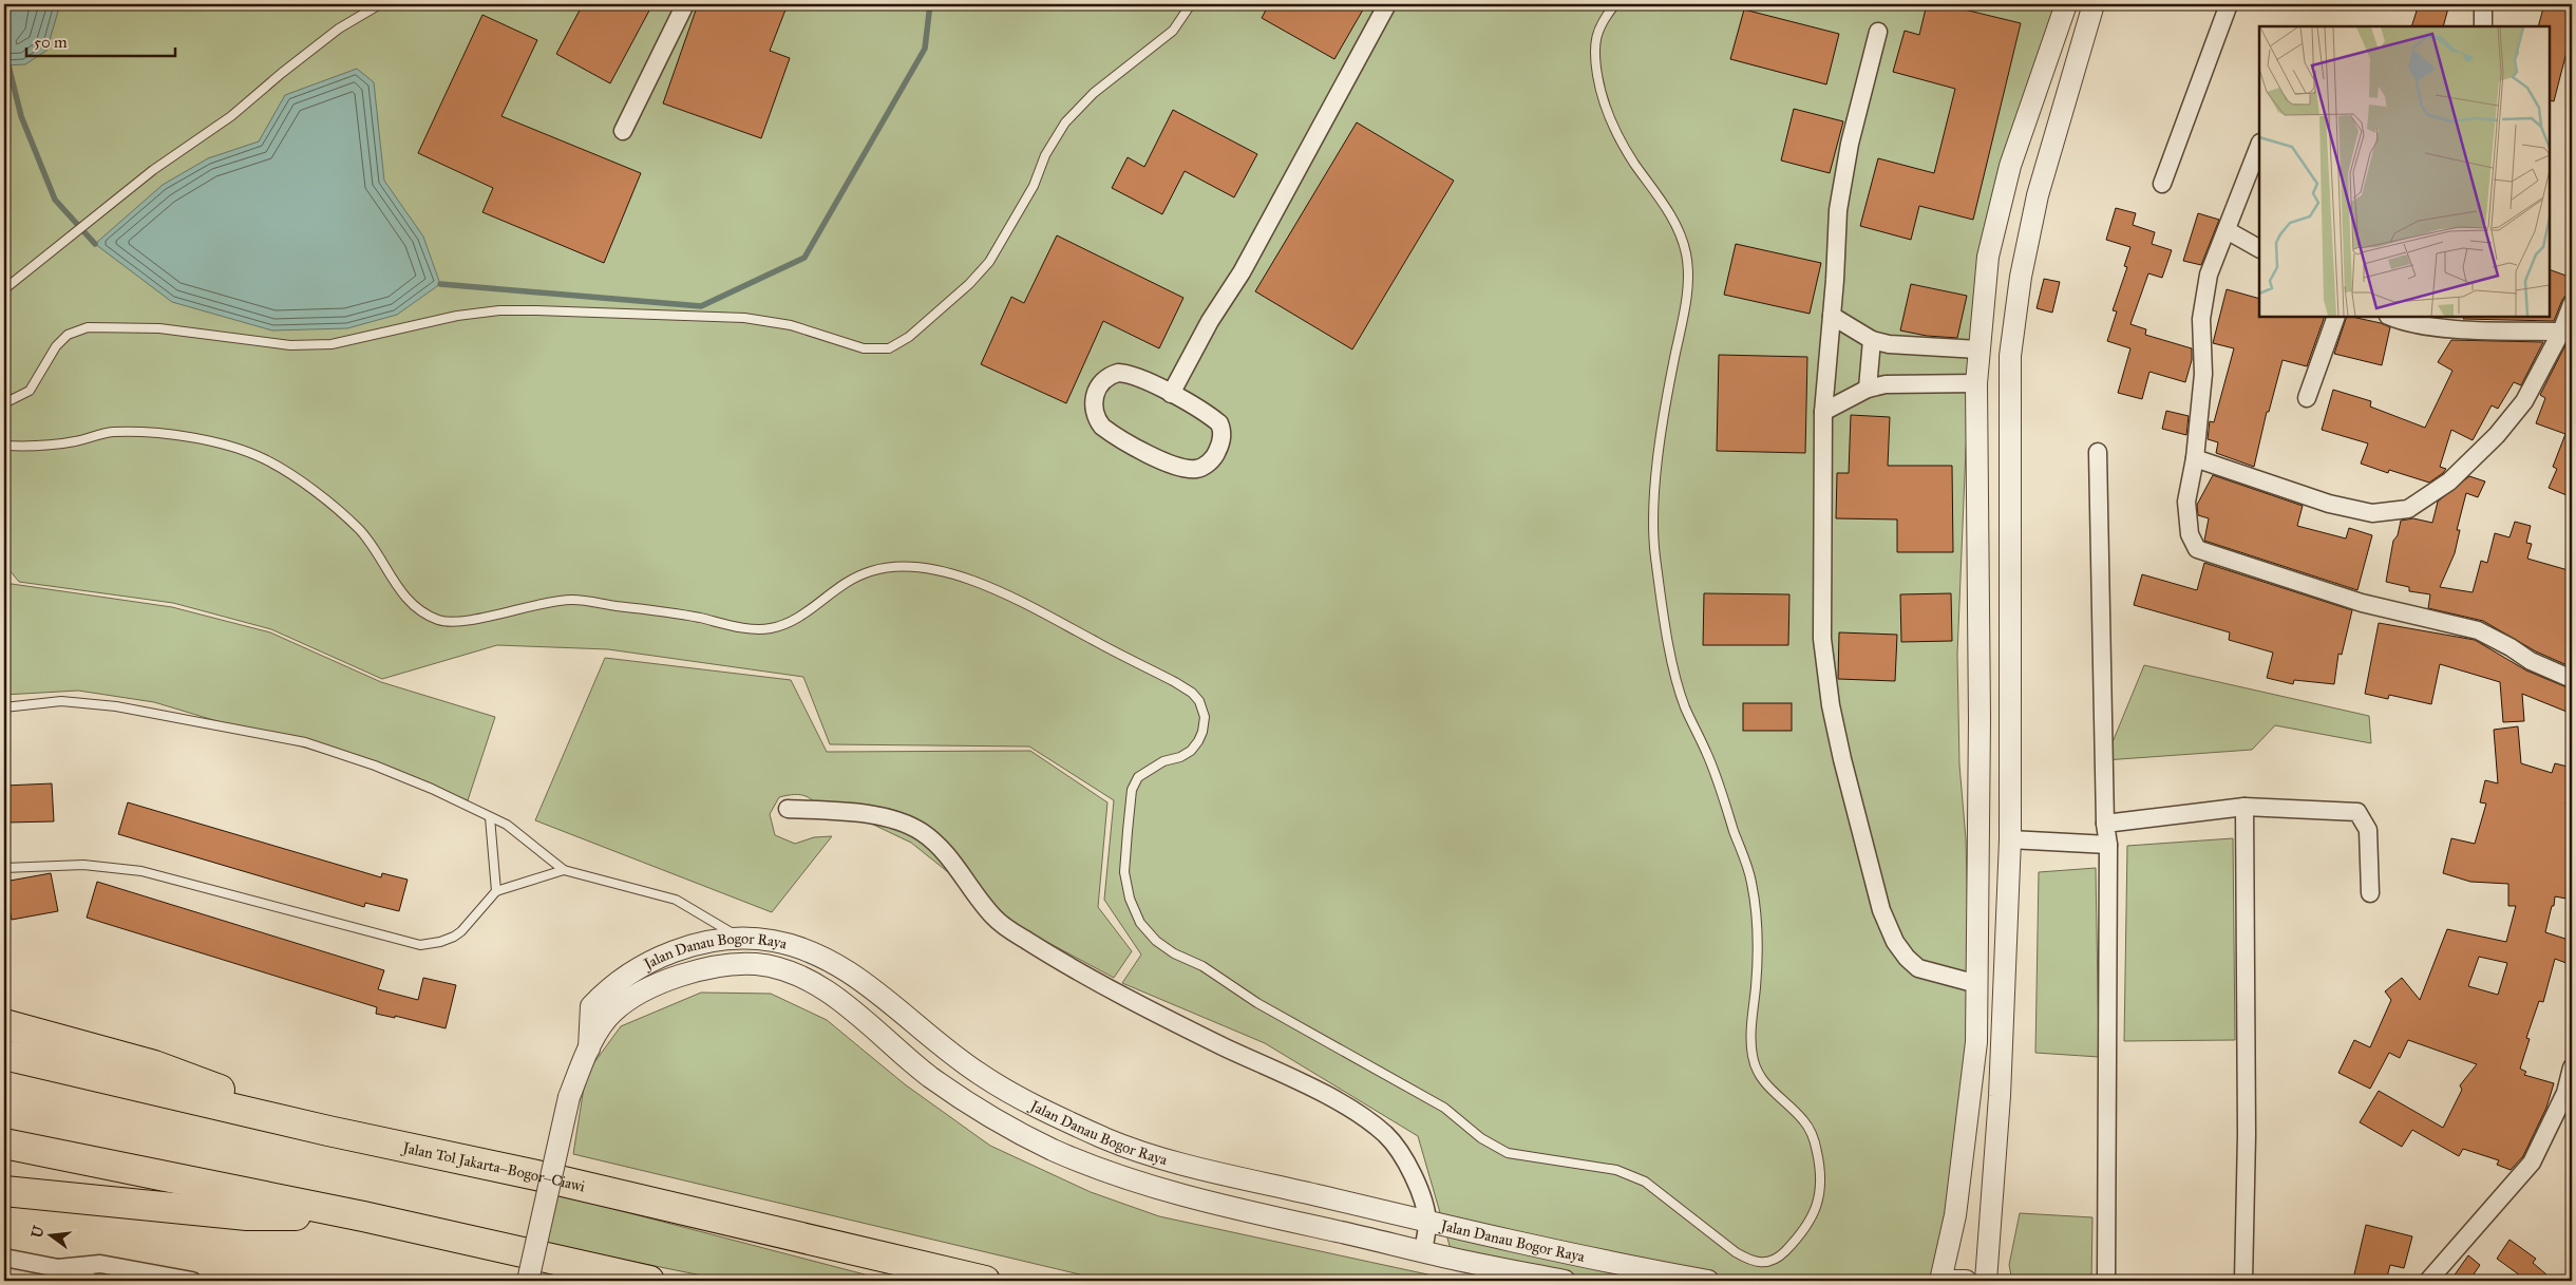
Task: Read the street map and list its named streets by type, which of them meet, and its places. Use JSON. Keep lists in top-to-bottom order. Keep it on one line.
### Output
{"streets":{"highway":["Jalan Tol Jakarta–Bogor–Ciawi"],"street":["Jalan Danau Bogor Raya"]},"scale_bar":"50 m","north":"left"}
